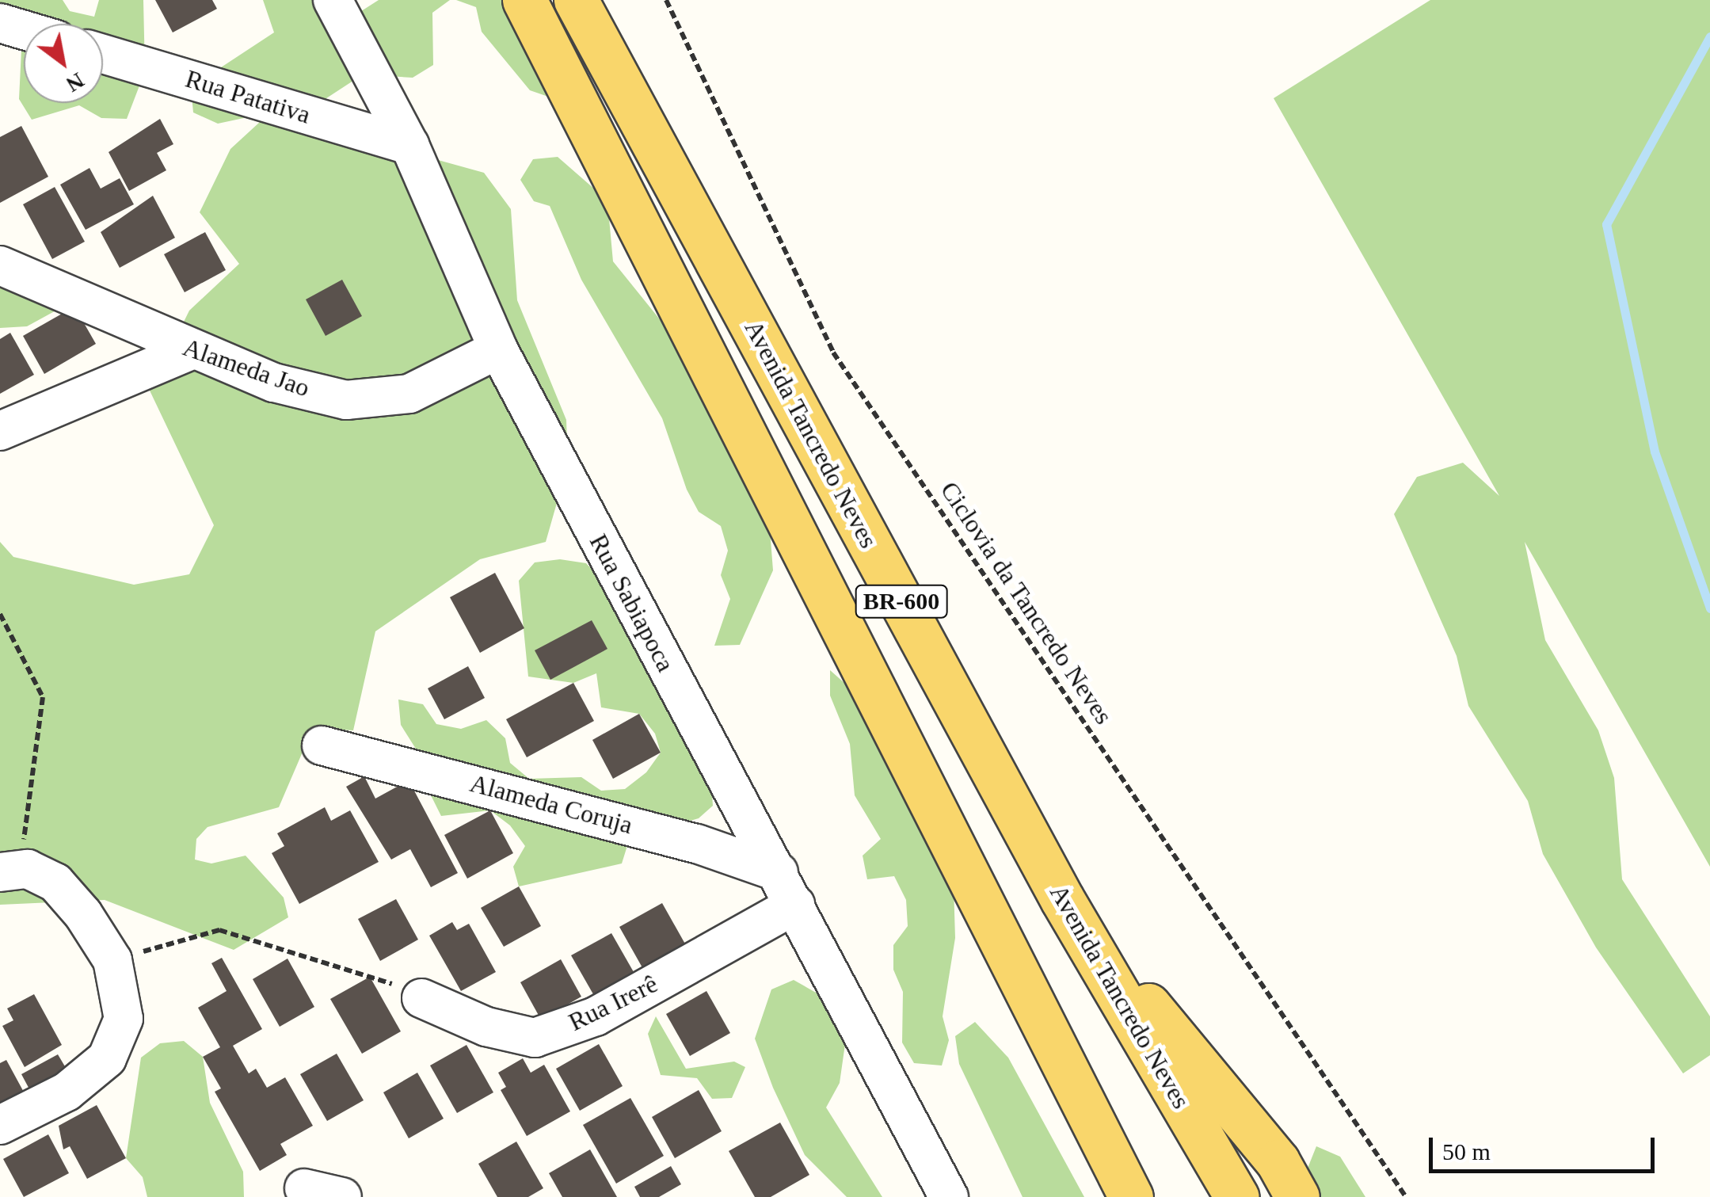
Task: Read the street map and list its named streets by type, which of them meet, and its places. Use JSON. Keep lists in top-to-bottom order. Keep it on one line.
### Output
{"streets":{"main road":["Avenida Tancredo Neves","BR-600"],"street":["Rua Patativa","Alameda Jao","Rua Sabiapoca","Alameda Coruja","Rua Irerê"],"path":["Ciclovia da Tancredo Neves"]},"crossings":[["Rua Patativa","Rua Sabiapoca"],["Alameda Jao","Rua Sabiapoca"],["Rua Sabiapoca","Alameda Coruja"],["Rua Sabiapoca","Rua Irerê"],["Alameda Coruja","Rua Irerê"]],"scale_bar":"50 m","north":"bottom right"}
